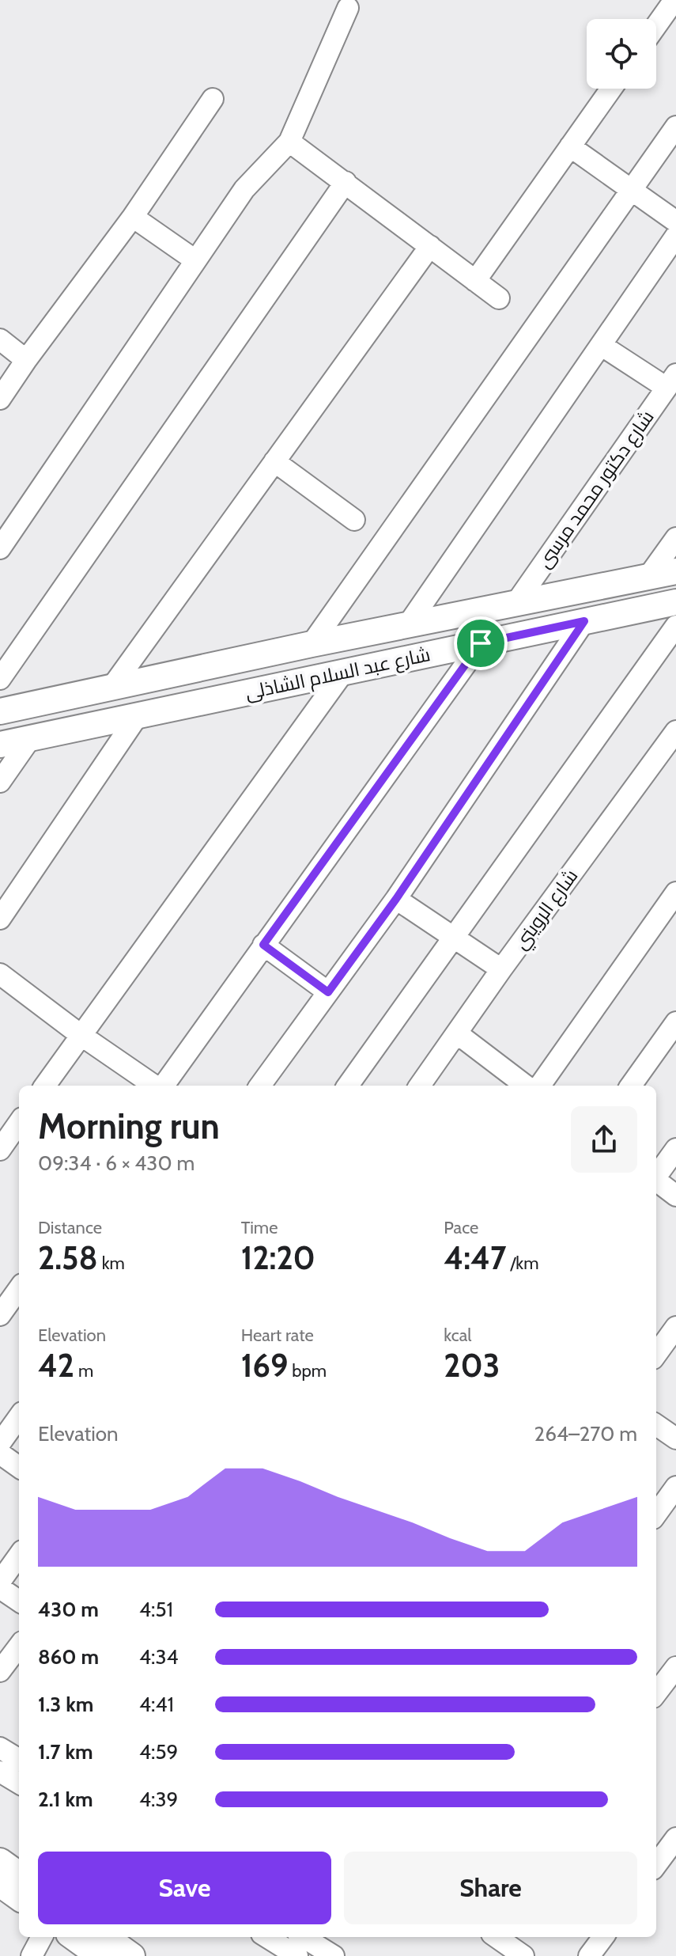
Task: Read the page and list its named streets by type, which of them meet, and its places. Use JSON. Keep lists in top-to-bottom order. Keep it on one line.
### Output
{"streets":{"main road":["شارع عبد السلام الشاذلى"],"street":["شارع دكتور محمد مرسى","شارع الرويني"]},"crossings":[["شارع دكتور محمد مرسى","شارع عبد السلام الشاذلى"]],"page":{"heading":["Morning run","09:34 · 6 × 430 m"],"stats":[["Distance","2.58 km"],["Time","12:20"],["Pace","4:47 /km"],["Elevation","42 m"],["Heart rate","169 bpm"],["kcal","203"]],"chart":["Elevation","264–270 m"],"list":[{"name":"430 m","note":"4:51"},{"name":"860 m","note":"4:34"},{"name":"1.3 km","note":"4:41"},{"name":"1.7 km","note":"4:59"},{"name":"2.1 km","note":"4:39"}],"buttons":["Save","Share"]}}
